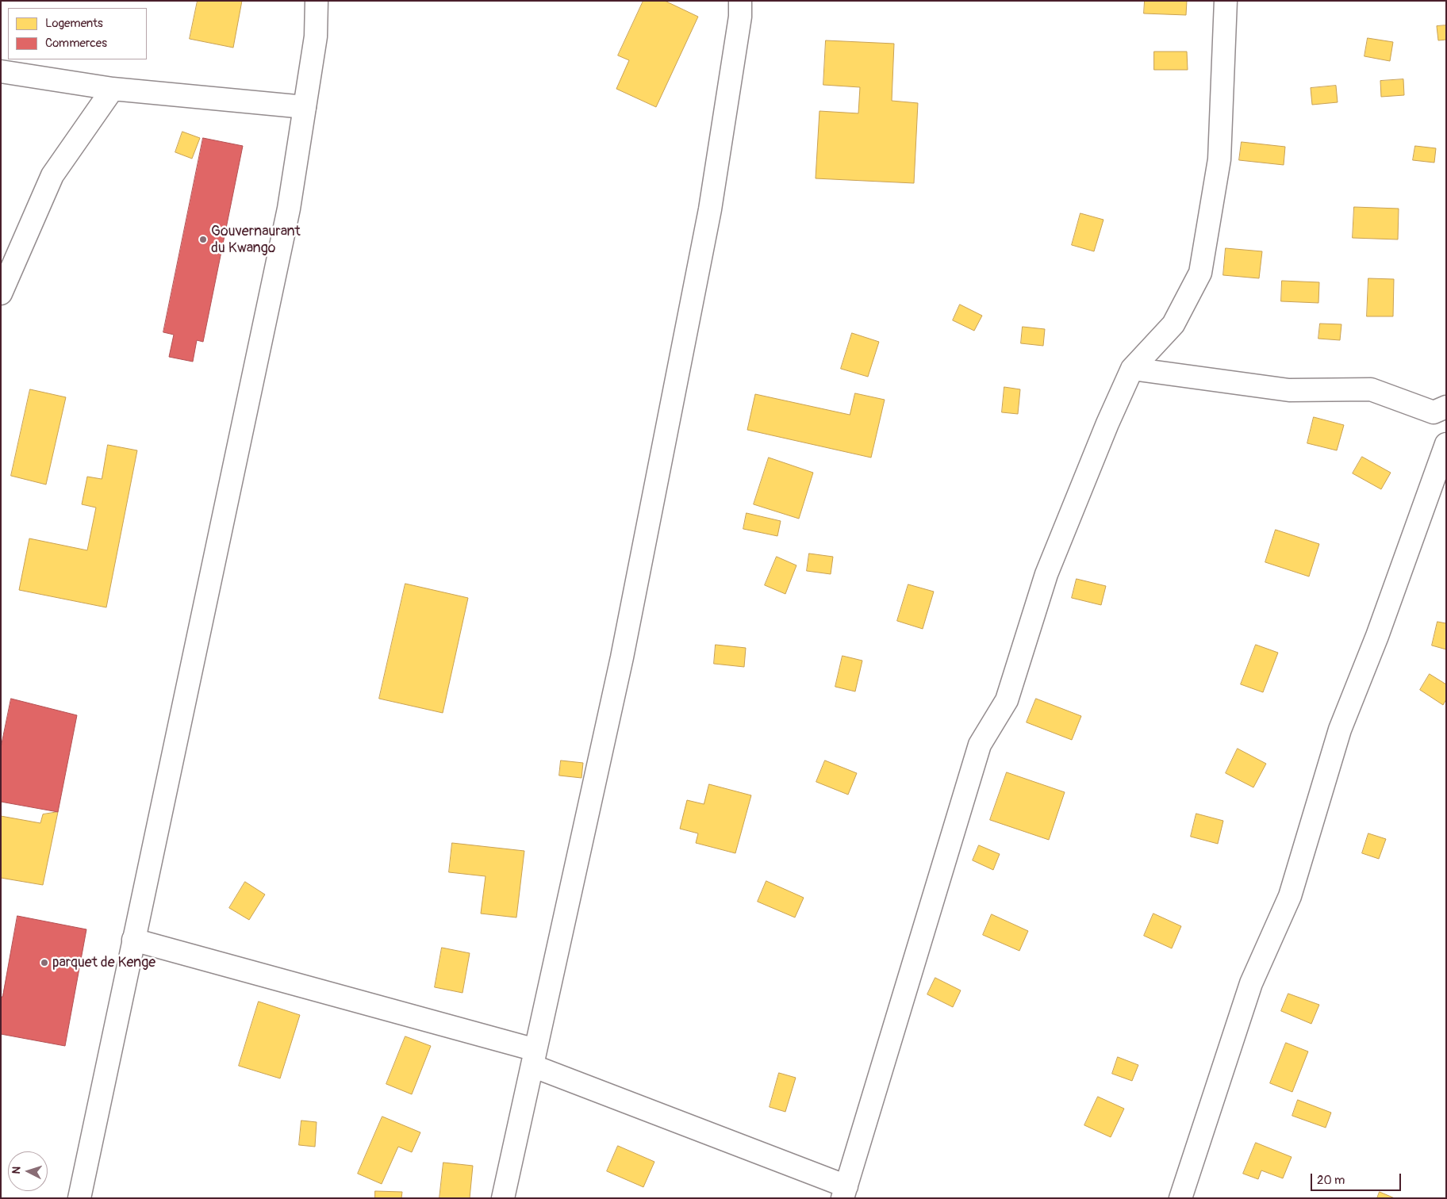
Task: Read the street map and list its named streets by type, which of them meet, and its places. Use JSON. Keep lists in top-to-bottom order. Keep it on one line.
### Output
{"places":["Gouvernaurant du Kwango","parquet de Kenge"],"legend":["Logements","Commerces"],"scale_bar":"20 m","north":"left"}
